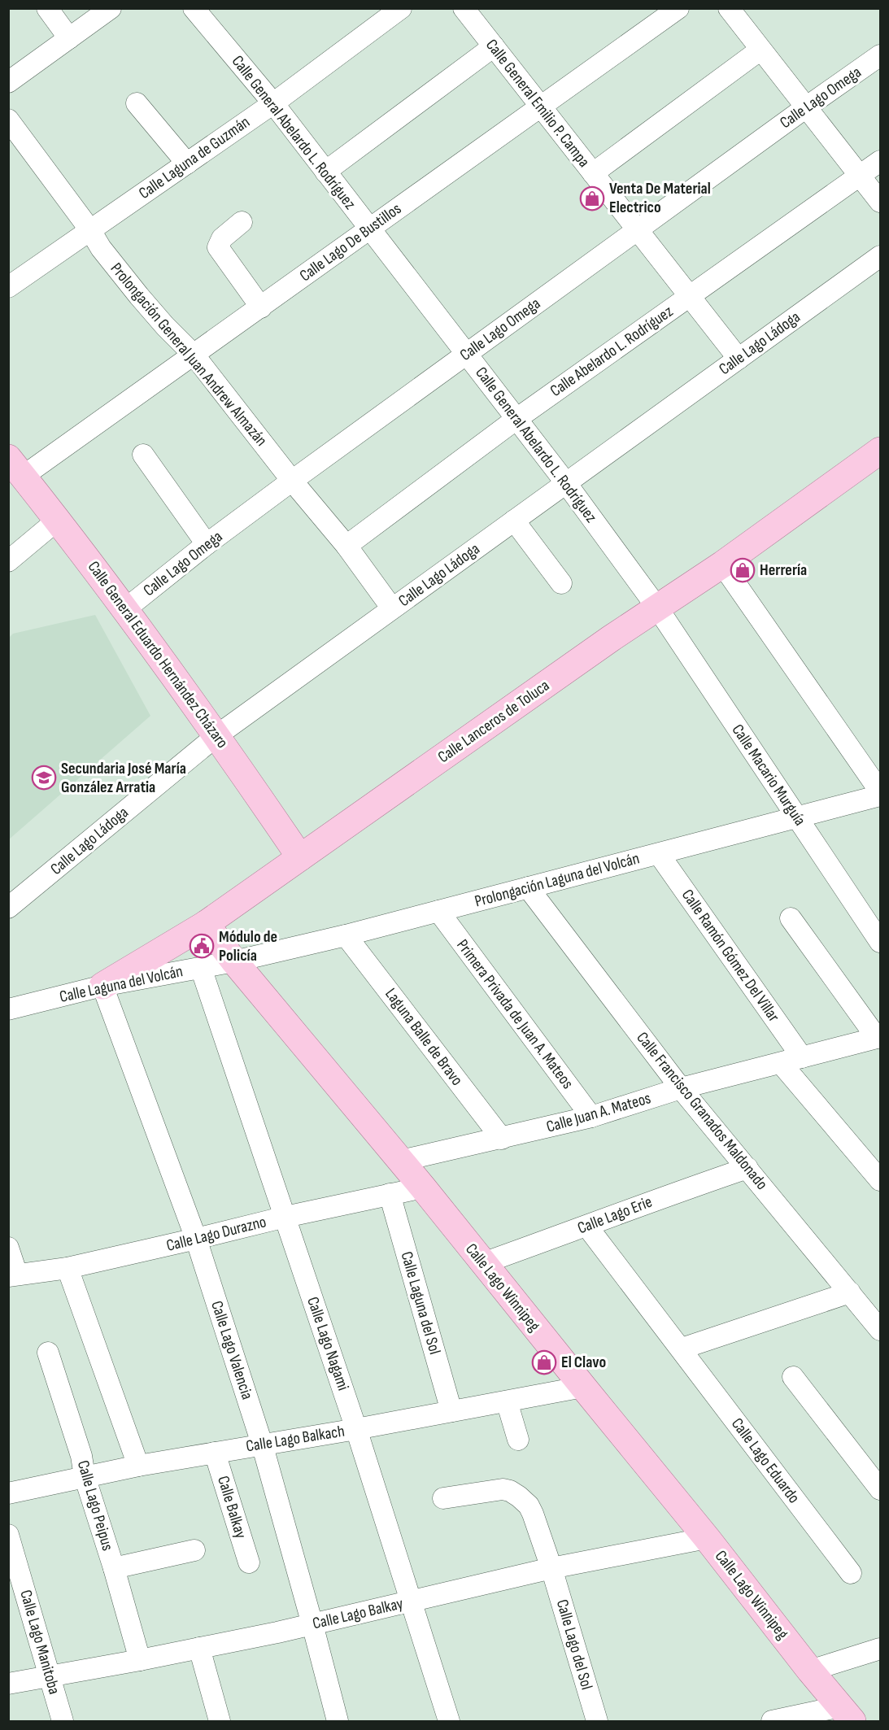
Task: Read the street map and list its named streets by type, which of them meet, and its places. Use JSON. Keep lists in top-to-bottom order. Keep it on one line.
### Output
{"streets":{"main road":["Calle General Eduardo Hernández Cházaro","Calle Lanceros de Toluca","Calle Lago Winnipeg"],"street":["Calle Lago Omega","Calle General Emilio P. Campa","Calle General Abelardo L. Rodríguez","Calle Laguna de Guzmán","Calle Lago De Bustillos","Calle Lago Ládoga","Calle Abelardo L. Rodríguez","Prolongación General Juan Andrew Almazán","Calle Macario Murguía","Prolongación Laguna del Volcán","Calle Ramón Gómez Del Villar","Calle Laguna del Volcán","Primera Privada de Juan A. Mateos","Laguna Balle de Bravo","Calle Francisco Granados Maldonado","Calle Juan A. Mateos","Calle Lago Erie","Calle Lago Durazno","Calle Laguna del Sol","Calle Lago Nagami","Calle Lago Valencia","Calle Lago Balkach","Calle Lago Eduardo","Calle Lago Peipus","Calle Balkay","Calle Lago Balkay","Calle Lago Manitoba","Calle Lago del Sol"]},"crossings":[["Calle Lago Omega","Calle General Emilio P. Campa"],["Calle Lago Omega","Calle General Abelardo L. Rodríguez"],["Calle Lago Omega","Prolongación General Juan Andrew Almazán"],["Calle Lago Omega","Calle General Eduardo Hernández Cházaro"],["Calle General Emilio P. Campa","Calle Lago De Bustillos"],["Calle General Emilio P. Campa","Calle Lago Ládoga"],["Calle General Emilio P. Campa","Calle Abelardo L. Rodríguez"],["Calle General Abelardo L. Rodríguez","Calle Laguna de Guzmán"],["Calle General Abelardo L. Rodríguez","Calle Lago De Bustillos"],["Calle General Abelardo L. Rodríguez","Calle Lago Ládoga"],["Calle General Abelardo L. Rodríguez","Calle Abelardo L. Rodríguez"],["Calle General Abelardo L. Rodríguez","Calle Lanceros de Toluca"],["Calle General Abelardo L. Rodríguez","Calle Macario Murguía"],["Calle Laguna de Guzmán","Prolongación General Juan Andrew Almazán"],["Calle Lago De Bustillos","Prolongación General Juan Andrew Almazán"],["Calle Lago De Bustillos","Calle General Eduardo Hernández Cházaro"],["Calle Lago Ládoga","Prolongación General Juan Andrew Almazán"],["Calle Lago Ládoga","Calle General Eduardo Hernández Cházaro"],["Calle Abelardo L. Rodríguez","Prolongación General Juan Andrew Almazán"],["Calle General Eduardo Hernández Cházaro","Calle Lanceros de Toluca"],["Calle Lanceros de Toluca","Calle Macario Murguía"],["Calle Lanceros de Toluca","Calle Laguna del Volcán"],["Calle Lanceros de Toluca","Calle Lago Winnipeg"],["Calle Lanceros de Toluca","Calle Lago Valencia"],["Calle Macario Murguía","Prolongación Laguna del Volcán"],["Prolongación Laguna del Volcán","Calle Ramón Gómez Del Villar"],["Prolongación Laguna del Volcán","Calle Laguna del Volcán"],["Prolongación Laguna del Volcán","Primera Privada de Juan A. Mateos"],["Prolongación Laguna del Volcán","Laguna Balle de Bravo"],["Prolongación Laguna del Volcán","Calle Francisco Granados Maldonado"],["Prolongación Laguna del Volcán","Calle Lago Winnipeg"],["Calle Ramón Gómez Del Villar","Calle Juan A. Mateos"],["Calle Laguna del Volcán","Calle Lago Winnipeg"],["Calle Laguna del Volcán","Calle Lago Nagami"],["Calle Laguna del Volcán","Calle Lago Valencia"],["Primera Privada de Juan A. Mateos","Calle Juan A. Mateos"],["Laguna Balle de Bravo","Calle Juan A. Mateos"],["Calle Francisco Granados Maldonado","Calle Juan A. Mateos"],["Calle Francisco Granados Maldonado","Calle Lago Erie"],["Calle Juan A. Mateos","Calle Lago Winnipeg"],["Calle Lago Erie","Calle Lago Winnipeg"],["Calle Lago Erie","Calle Lago Eduardo"],["Calle Lago Durazno","Calle Lago Winnipeg"],["Calle Lago Durazno","Calle Laguna del Sol"],["Calle Lago Durazno","Calle Lago Nagami"],["Calle Lago Durazno","Calle Lago Valencia"],["Calle Lago Winnipeg","Calle Lago Balkach"],["Calle Lago Winnipeg","Calle Lago Balkay"],["Calle Laguna del Sol","Calle Lago Balkach"],["Calle Lago Nagami","Calle Lago Balkach"],["Calle Lago Nagami","Calle Lago Balkay"],["Calle Lago Valencia","Calle Lago Balkach"],["Calle Lago Valencia","Calle Lago Balkay"],["Calle Lago Balkach","Calle Lago Peipus"],["Calle Lago Balkach","Calle Balkay"],["Calle Lago Peipus","Calle Lago Balkay"],["Calle Lago Balkay","Calle Lago Manitoba"],["Calle Lago Balkay","Calle Lago del Sol"]],"places":{"shop":["Venta De Material Electrico","Herrería","El Clavo"],"school or university":["Secundaria José María González Arratia"],"public building":["Módulo de Policía"]}}
